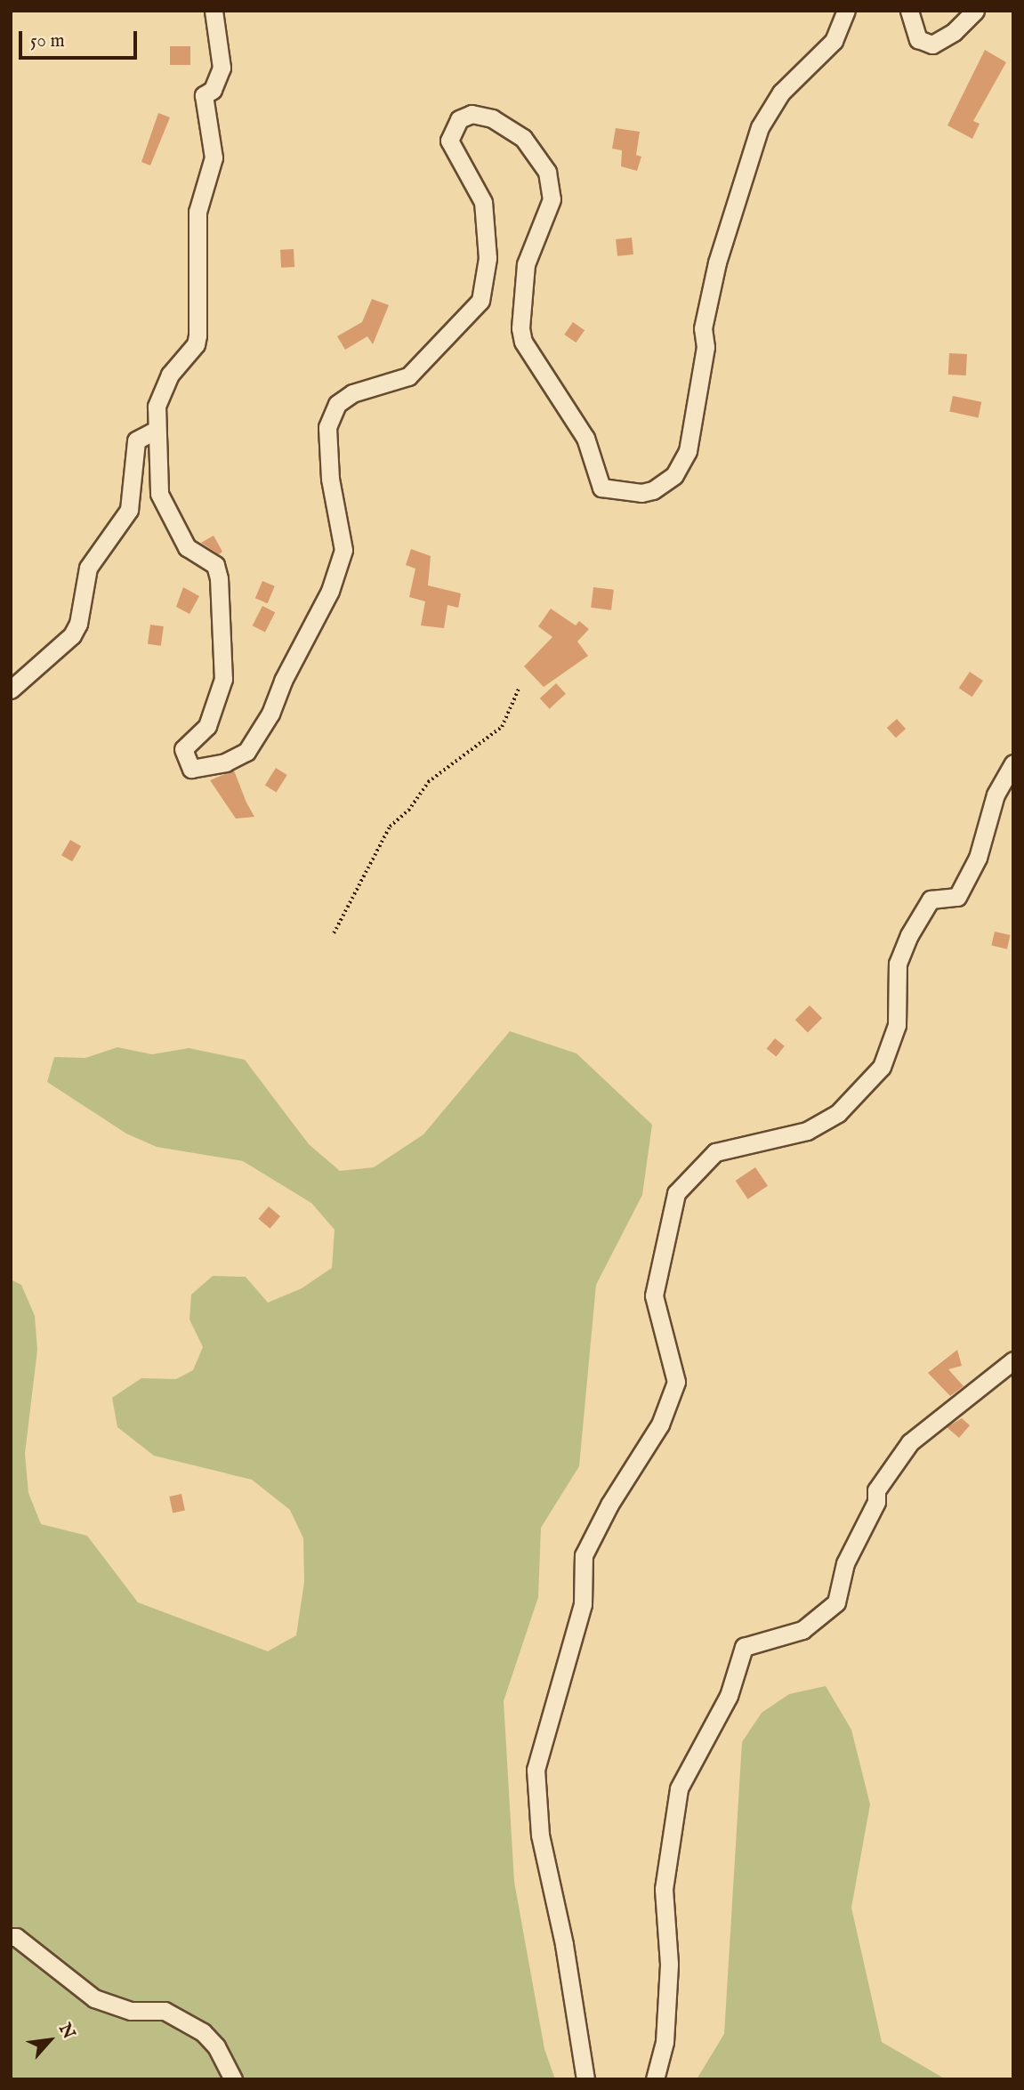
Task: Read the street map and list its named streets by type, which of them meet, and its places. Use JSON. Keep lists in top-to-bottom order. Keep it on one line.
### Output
{"scale_bar":"50 m","north":"top right"}
